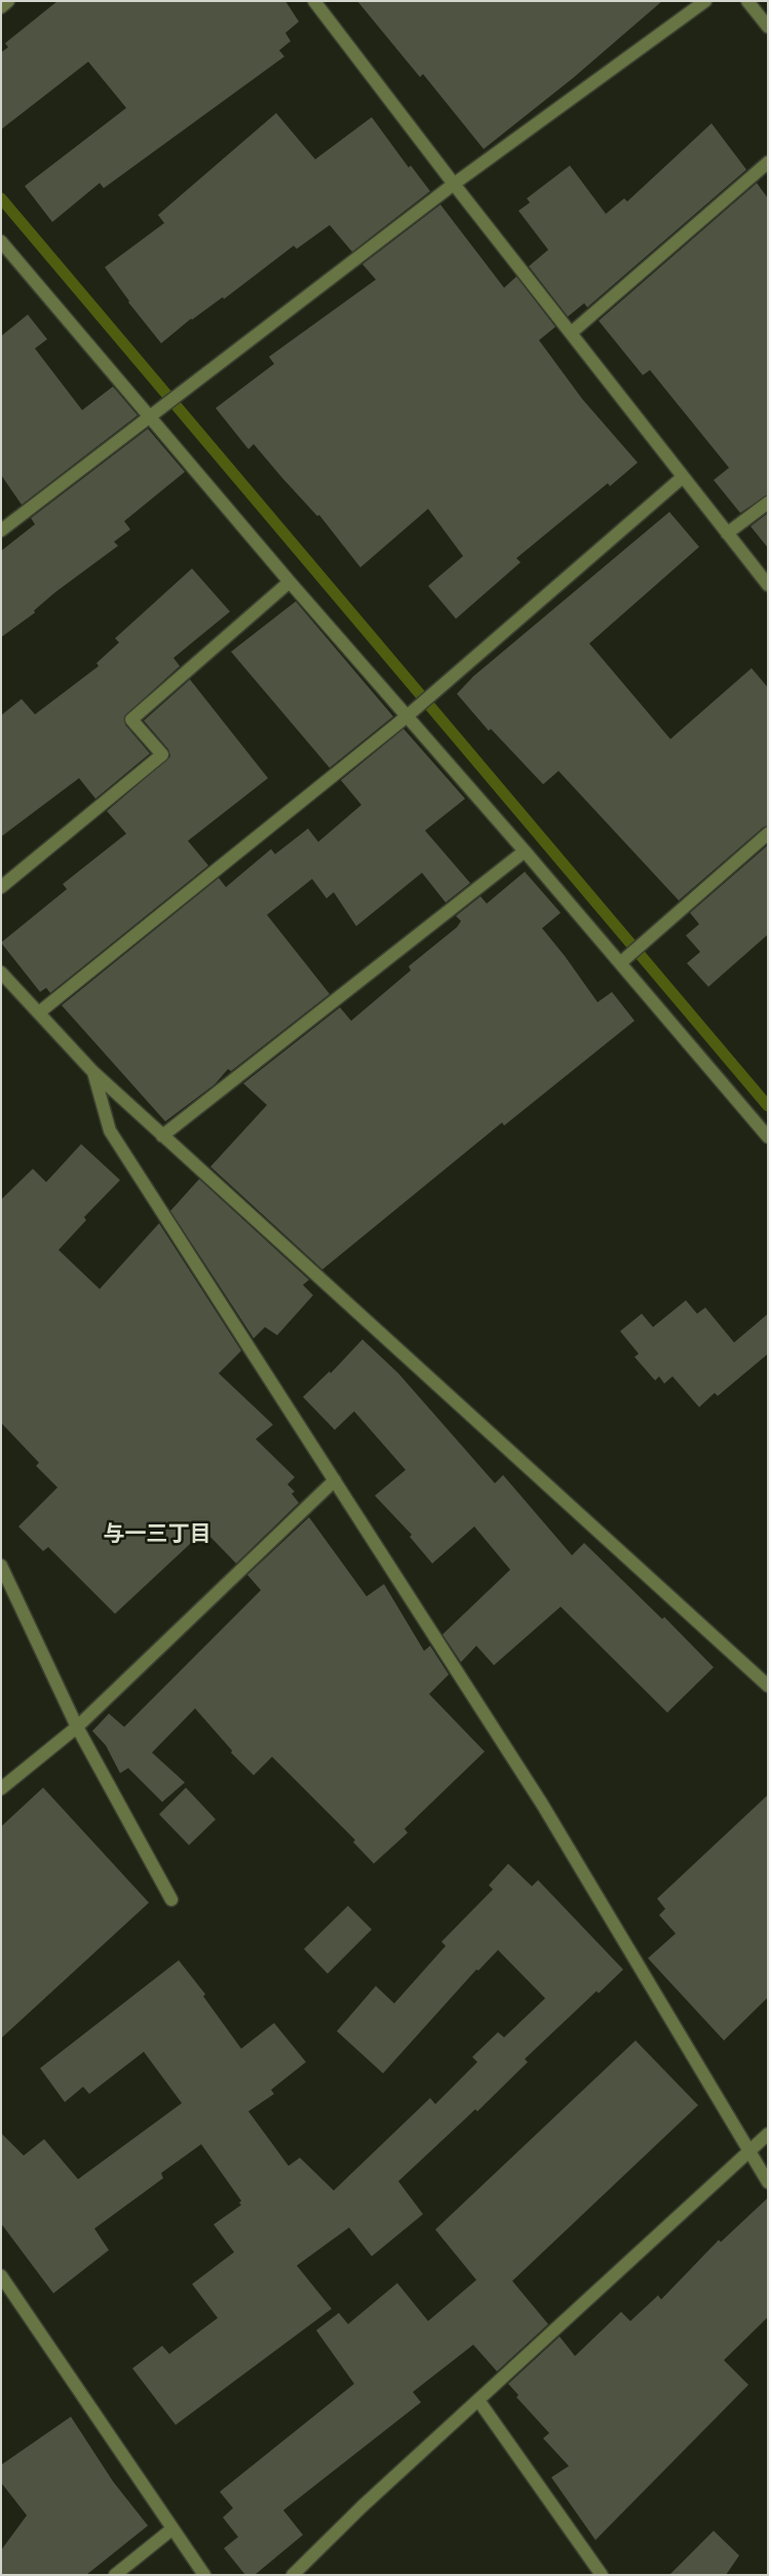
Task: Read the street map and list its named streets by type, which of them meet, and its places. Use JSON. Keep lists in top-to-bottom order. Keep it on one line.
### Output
{"districts":["与一三丁目"]}
